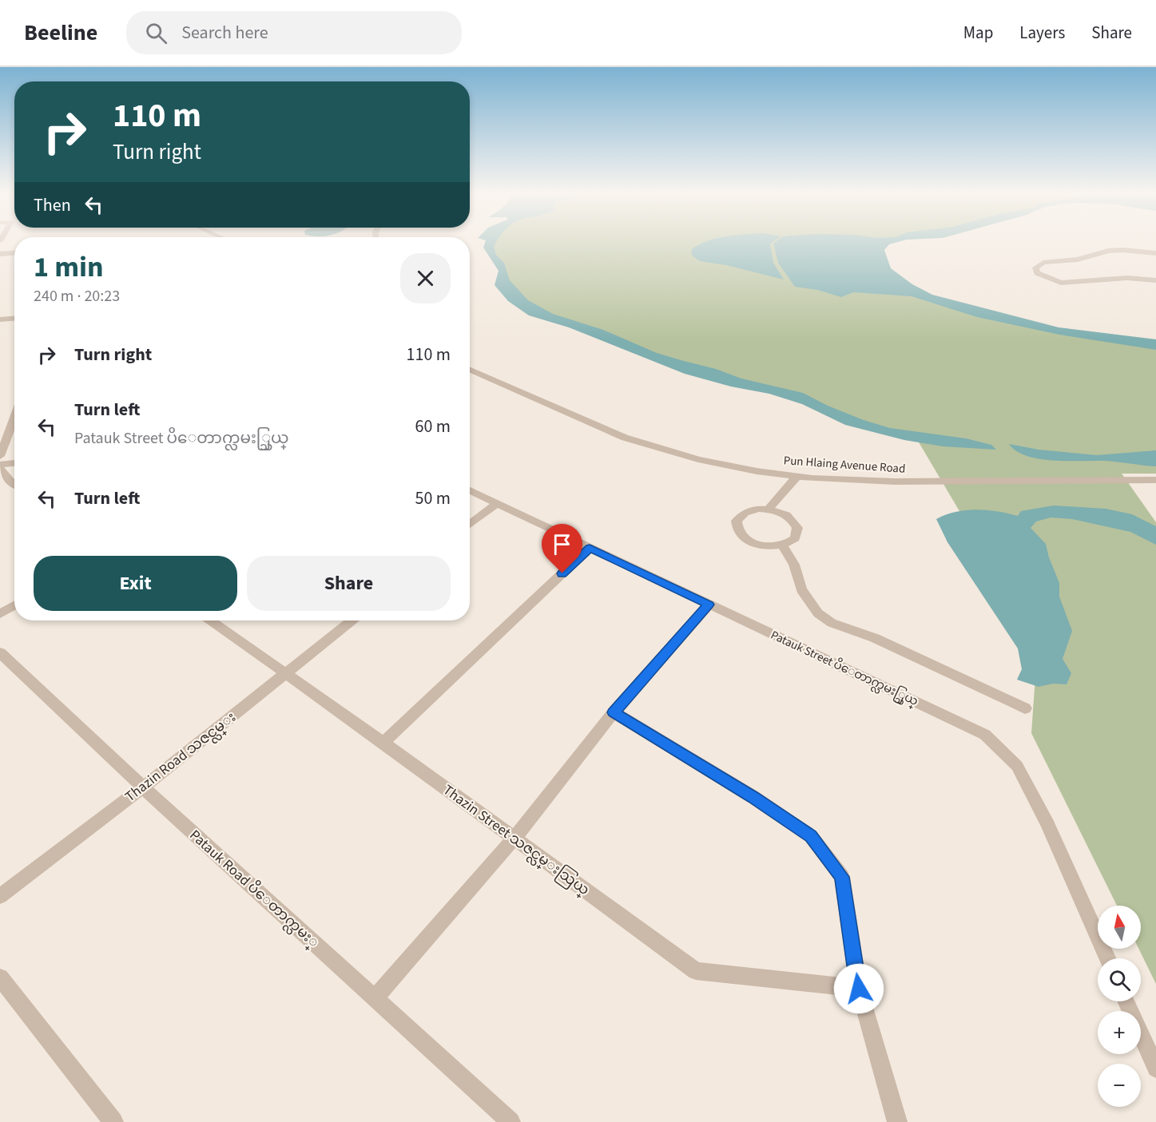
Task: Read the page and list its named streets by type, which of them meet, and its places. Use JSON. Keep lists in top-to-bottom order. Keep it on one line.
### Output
{"streets":{"street":["Pun Hlaing Avenue Road","Patauk Street ပိေတာက္လမး္သြယ္","Thazin Road သဇင္လမ္း","Thazin Street သဇင္လမ္းသြယ္","Patauk Road ပိေတာက္လမး္"]},"crossings":[["Thazin Road သဇင္လမ္း","Thazin Street သဇင္လမ္းသြယ္"],["Thazin Road သဇင္လမ္း","Patauk Road ပိေတာက္လမး္"]],"north":"top","page":{"header":"Beeline","search":"Search here","nav":["Map","Layers","Share"],"turn":["110 m","Turn right"],"then":"Then","heading":["1 min","240 m · 20:23"],"list":[{"name":"Turn right","value":"110 m"},{"name":"Turn left","note":"Patauk Street ပိေတာက္လမး္သြယ္","value":"60 m"},{"name":"Turn left","value":"50 m"}],"buttons":["Exit","Share"],"map_buttons":["+","−"]}}
